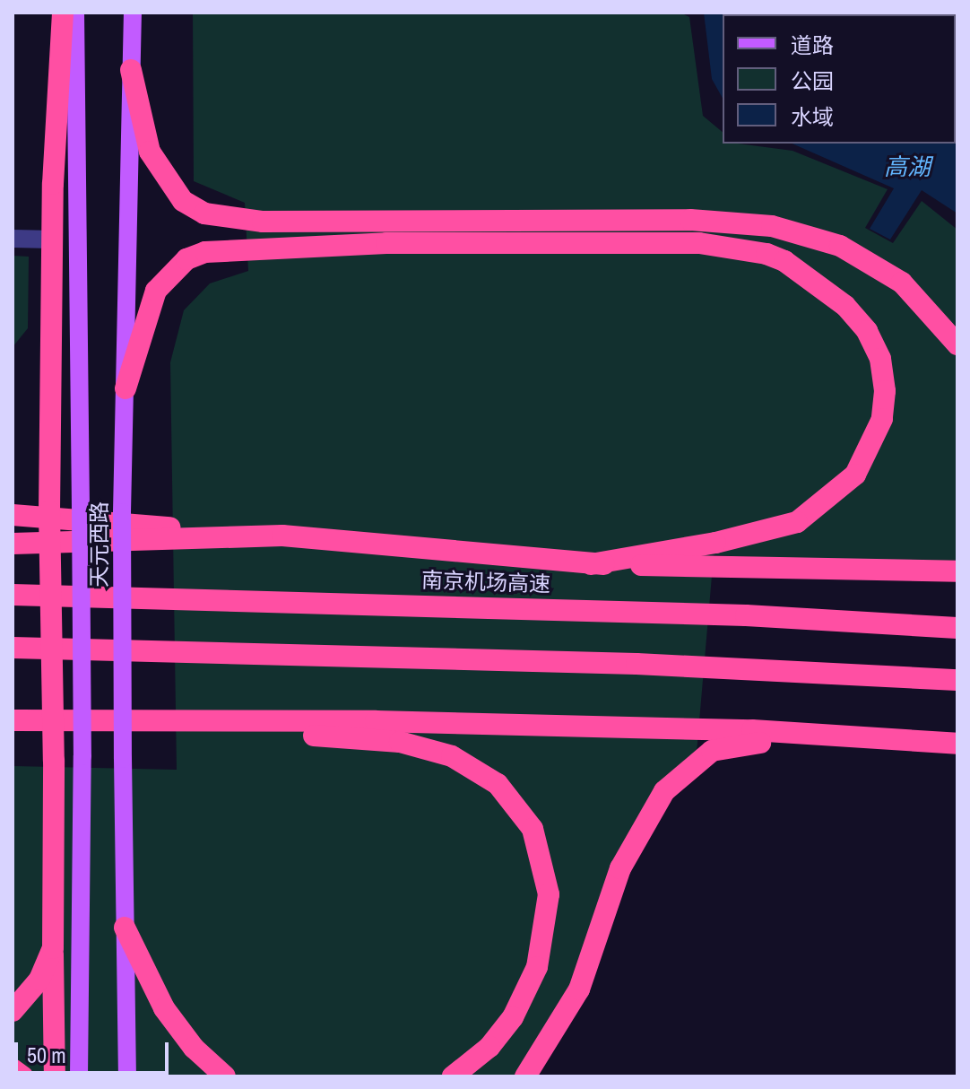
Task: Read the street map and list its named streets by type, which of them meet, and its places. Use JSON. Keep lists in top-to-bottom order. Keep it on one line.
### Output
{"streets":{"highway":["南京机场高速"],"main road":["天元西路"]},"water":["高湖"],"legend":["道路","公园","水域"],"scale_bar":"50 m"}
